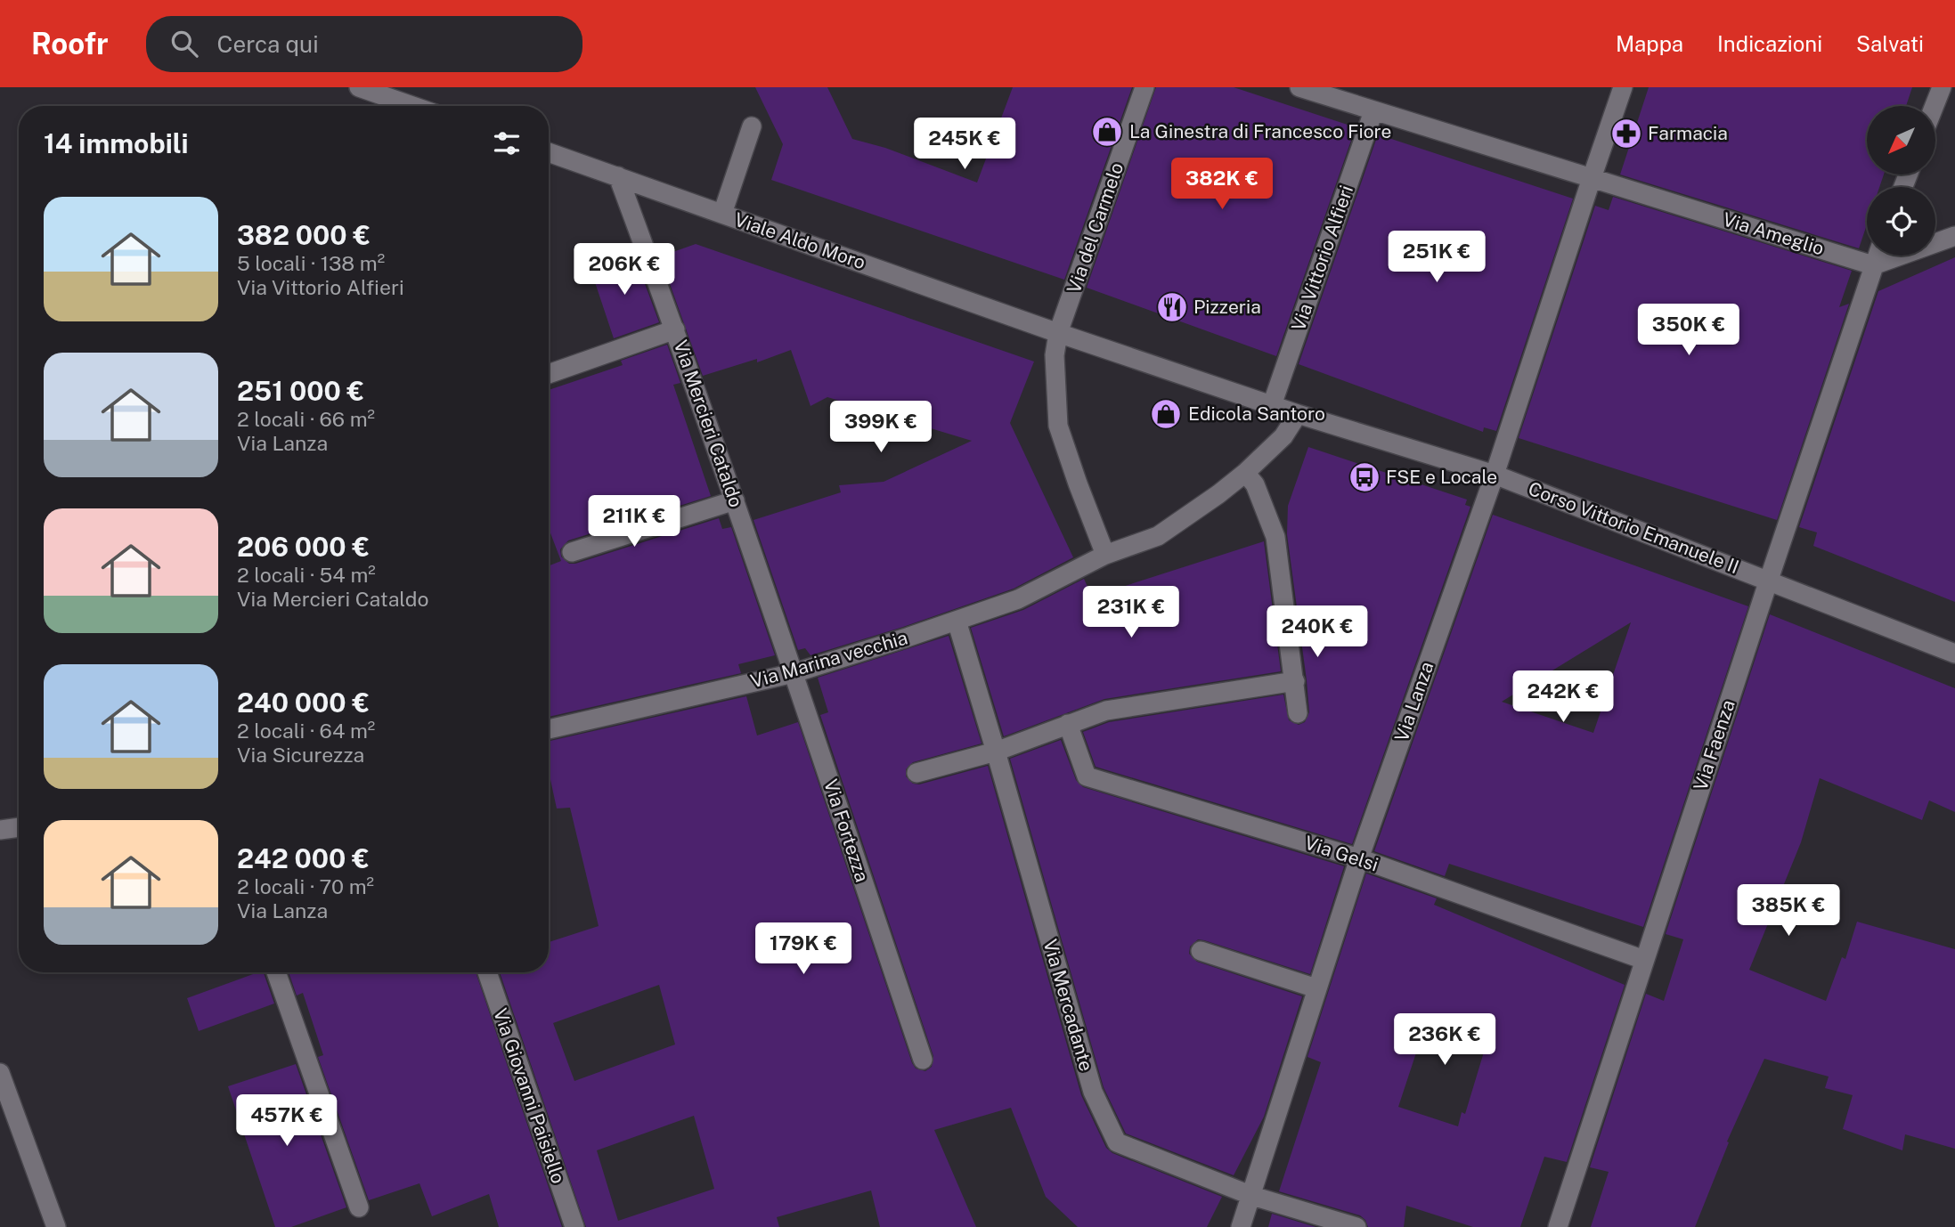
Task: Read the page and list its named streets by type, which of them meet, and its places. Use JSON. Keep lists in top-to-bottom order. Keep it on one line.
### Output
{"streets":{"street":["Via del Carmelo","Via Ameglio","Viale Aldo Moro","Via Vittorio Alfieri","Via Mercieri Cataldo","Corso Vittorio Emanuele II","Via Marina vecchia","Via Lanza","Via Faenza","Via Fortezza","Via Gelsi","Via Mercadante","Via Giovanni Paisiello"]},"crossings":[["Via del Carmelo","Viale Aldo Moro"],["Via del Carmelo","Corso Vittorio Emanuele II"],["Via del Carmelo","Via Marina vecchia"],["Via Ameglio","Via Vittorio Alfieri"],["Via Ameglio","Via Lanza"],["Via Ameglio","Via Faenza"],["Viale Aldo Moro","Via Mercieri Cataldo"],["Viale Aldo Moro","Corso Vittorio Emanuele II"],["Via Vittorio Alfieri","Corso Vittorio Emanuele II"],["Via Mercieri Cataldo","Via Marina vecchia"],["Via Mercieri Cataldo","Via Fortezza"],["Corso Vittorio Emanuele II","Via Marina vecchia"],["Corso Vittorio Emanuele II","Via Lanza"],["Corso Vittorio Emanuele II","Via Faenza"],["Via Marina vecchia","Via Fortezza"],["Via Marina vecchia","Via Mercadante"],["Via Lanza","Via Gelsi"],["Via Lanza","Via Mercadante"],["Via Faenza","Via Gelsi"]],"places":{"shop":["La Ginestra di Francesco Fiore","Edicola Santoro"],"pharmacy":["Farmacia"],"restaurant":["Pizzeria"],"bus stop":["FSE e Locale"]},"north":"bottom left","page":{"header":"Roofr","search":"Cerca qui","nav":["Mappa","Indicazioni","Salvati"],"heading":"14 immobili","price":["245K €","382K €","251K €","206K €","350K €","399K €","211K €","231K €","240K €","242K €","385K €","179K €","236K €","457K €"],"list":[{"name":"382 000 €","note":"5 locali · 138 m² · Via Vittorio Alfieri"},{"name":"251 000 €","note":"2 locali · 66 m² · Via Lanza"},{"name":"206 000 €","note":"2 locali · 54 m² · Via Mercieri Cataldo"},{"name":"240 000 €","note":"2 locali · 64 m² · Via Sicurezza"},{"name":"242 000 €","note":"2 locali · 70 m² · Via Lanza"}]}}
